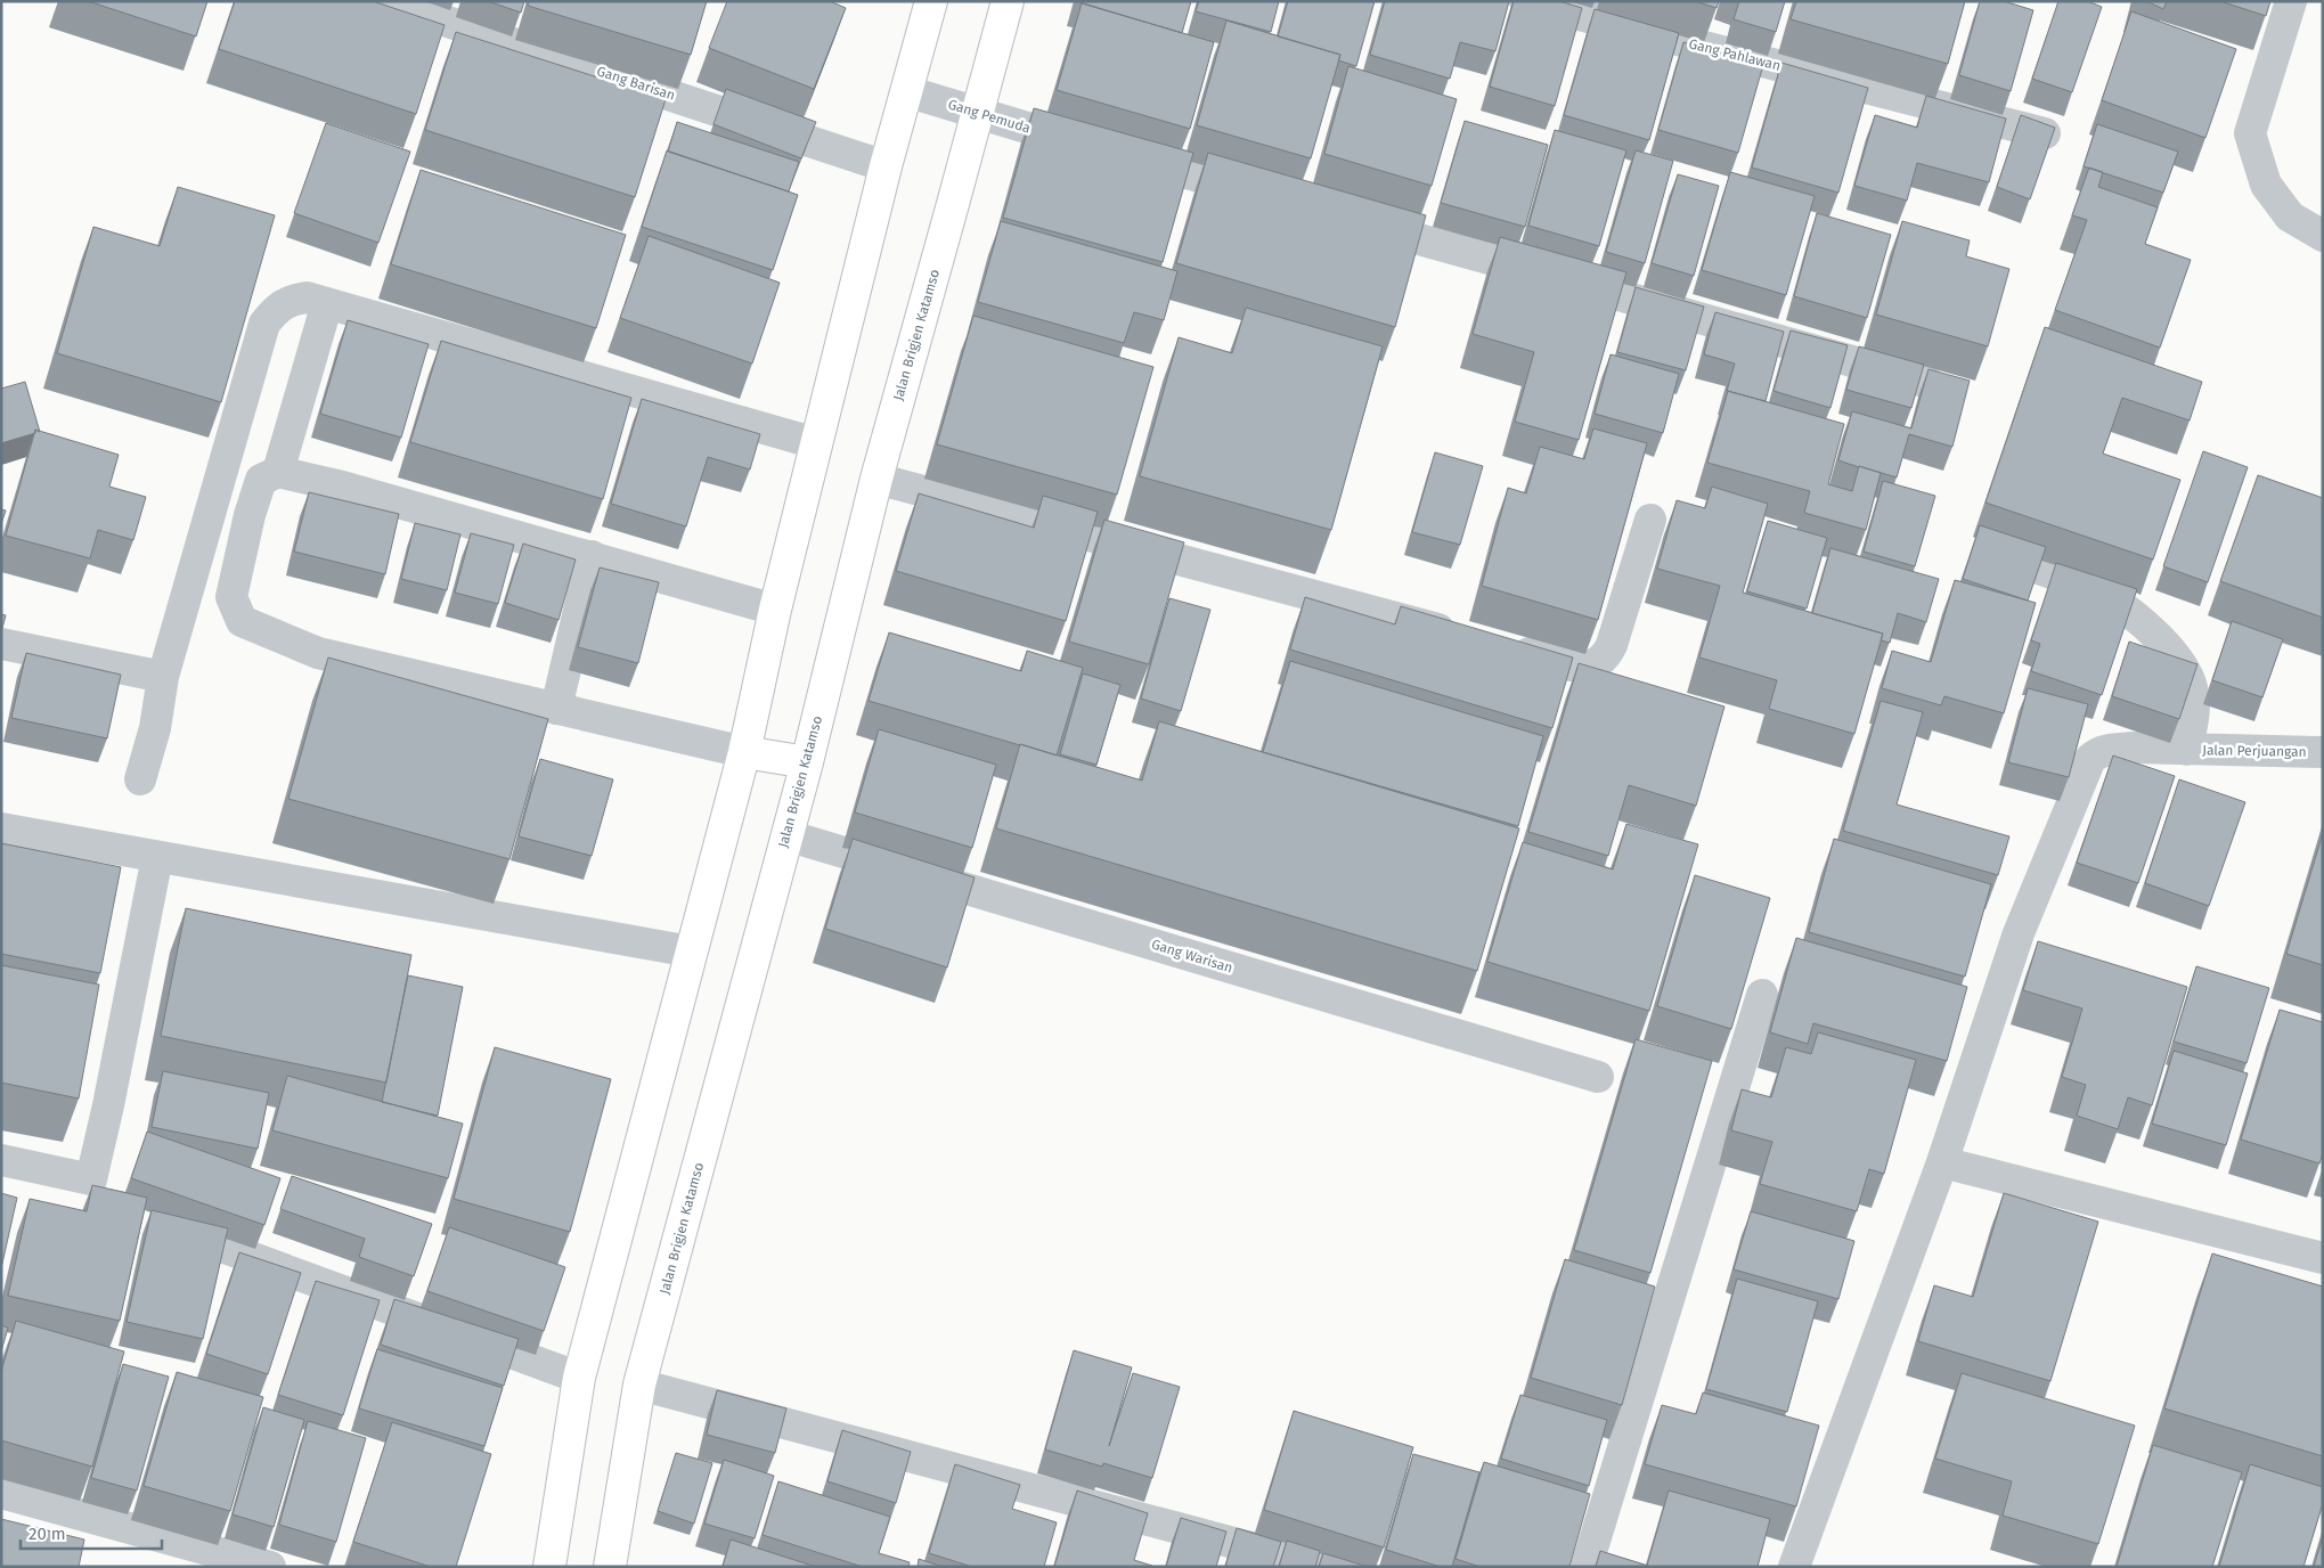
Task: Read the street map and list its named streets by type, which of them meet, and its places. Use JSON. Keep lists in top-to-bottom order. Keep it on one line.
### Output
{"streets":{"main road":["Jalan Brigjen Katamso"],"street":["Gang Pahlawan","Gang Barisan","Gang Pemuda","Jalan Perjuangan","Gang Warisan"]},"crossings":[["Gang Pemuda","Jalan Brigjen Katamso"],["Jalan Brigjen Katamso","Gang Warisan"]],"scale_bar":"20 m"}
